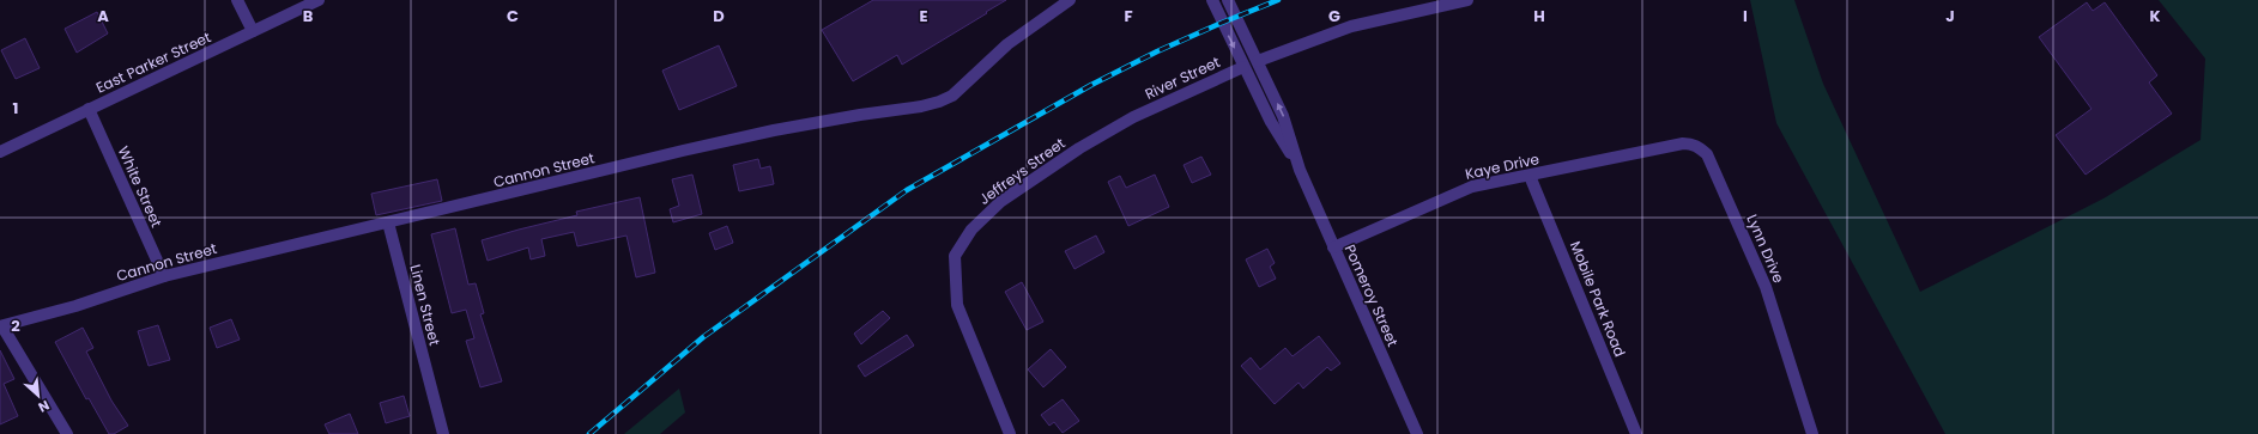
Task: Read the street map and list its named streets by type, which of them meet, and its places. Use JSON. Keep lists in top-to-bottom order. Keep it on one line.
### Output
{"streets":{"street":["East Parker Street","River Street","Kaye Drive","Cannon Street","Jeffreys Street","White Street","Lynn Drive","Pomeroy Street","Mobile Park Road","Linen Street"]},"crossings":[["East Parker Street","White Street"],["River Street","Jeffreys Street"],["River Street","Pomeroy Street"],["Kaye Drive","Lynn Drive"],["Kaye Drive","Pomeroy Street"],["Kaye Drive","Mobile Park Road"],["Cannon Street","White Street"],["Cannon Street","Linen Street"]],"north":"bottom right","grid":{"columns":["A","B","C","D","E","F","G","H","I","J","K"],"rows":["1","2"]}}
